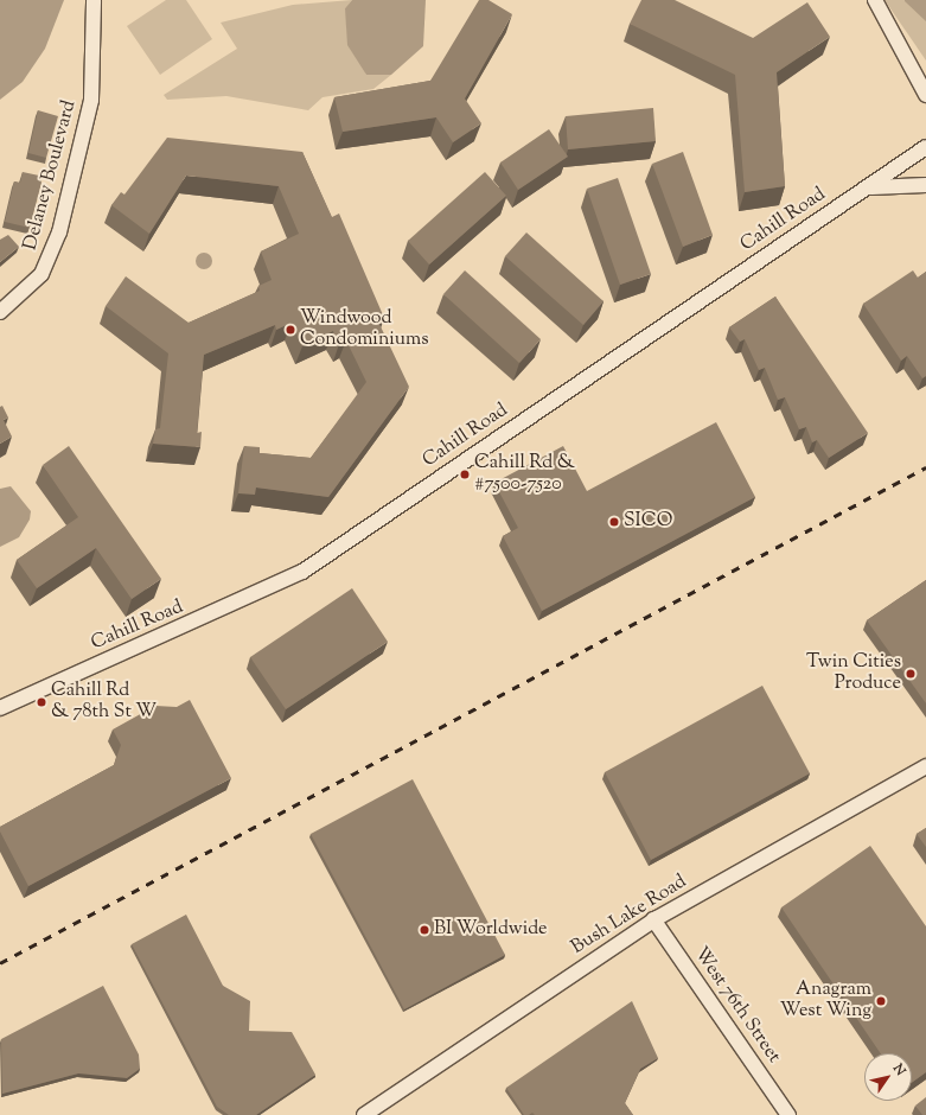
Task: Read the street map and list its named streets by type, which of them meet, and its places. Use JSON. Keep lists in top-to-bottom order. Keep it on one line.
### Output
{"streets":{"street":["Delaney Boulevard","Cahill Road","Bush Lake Road","West 76th Street"]},"crossings":[["Bush Lake Road","West 76th Street"]],"places":["Windwood Condominiums","Cahill Rd & #7500-7520","SICO","Twin Cities Produce","Cahill Rd & 78th St W","BI Worldwide","Anagram West Wing"],"north":"top right"}
